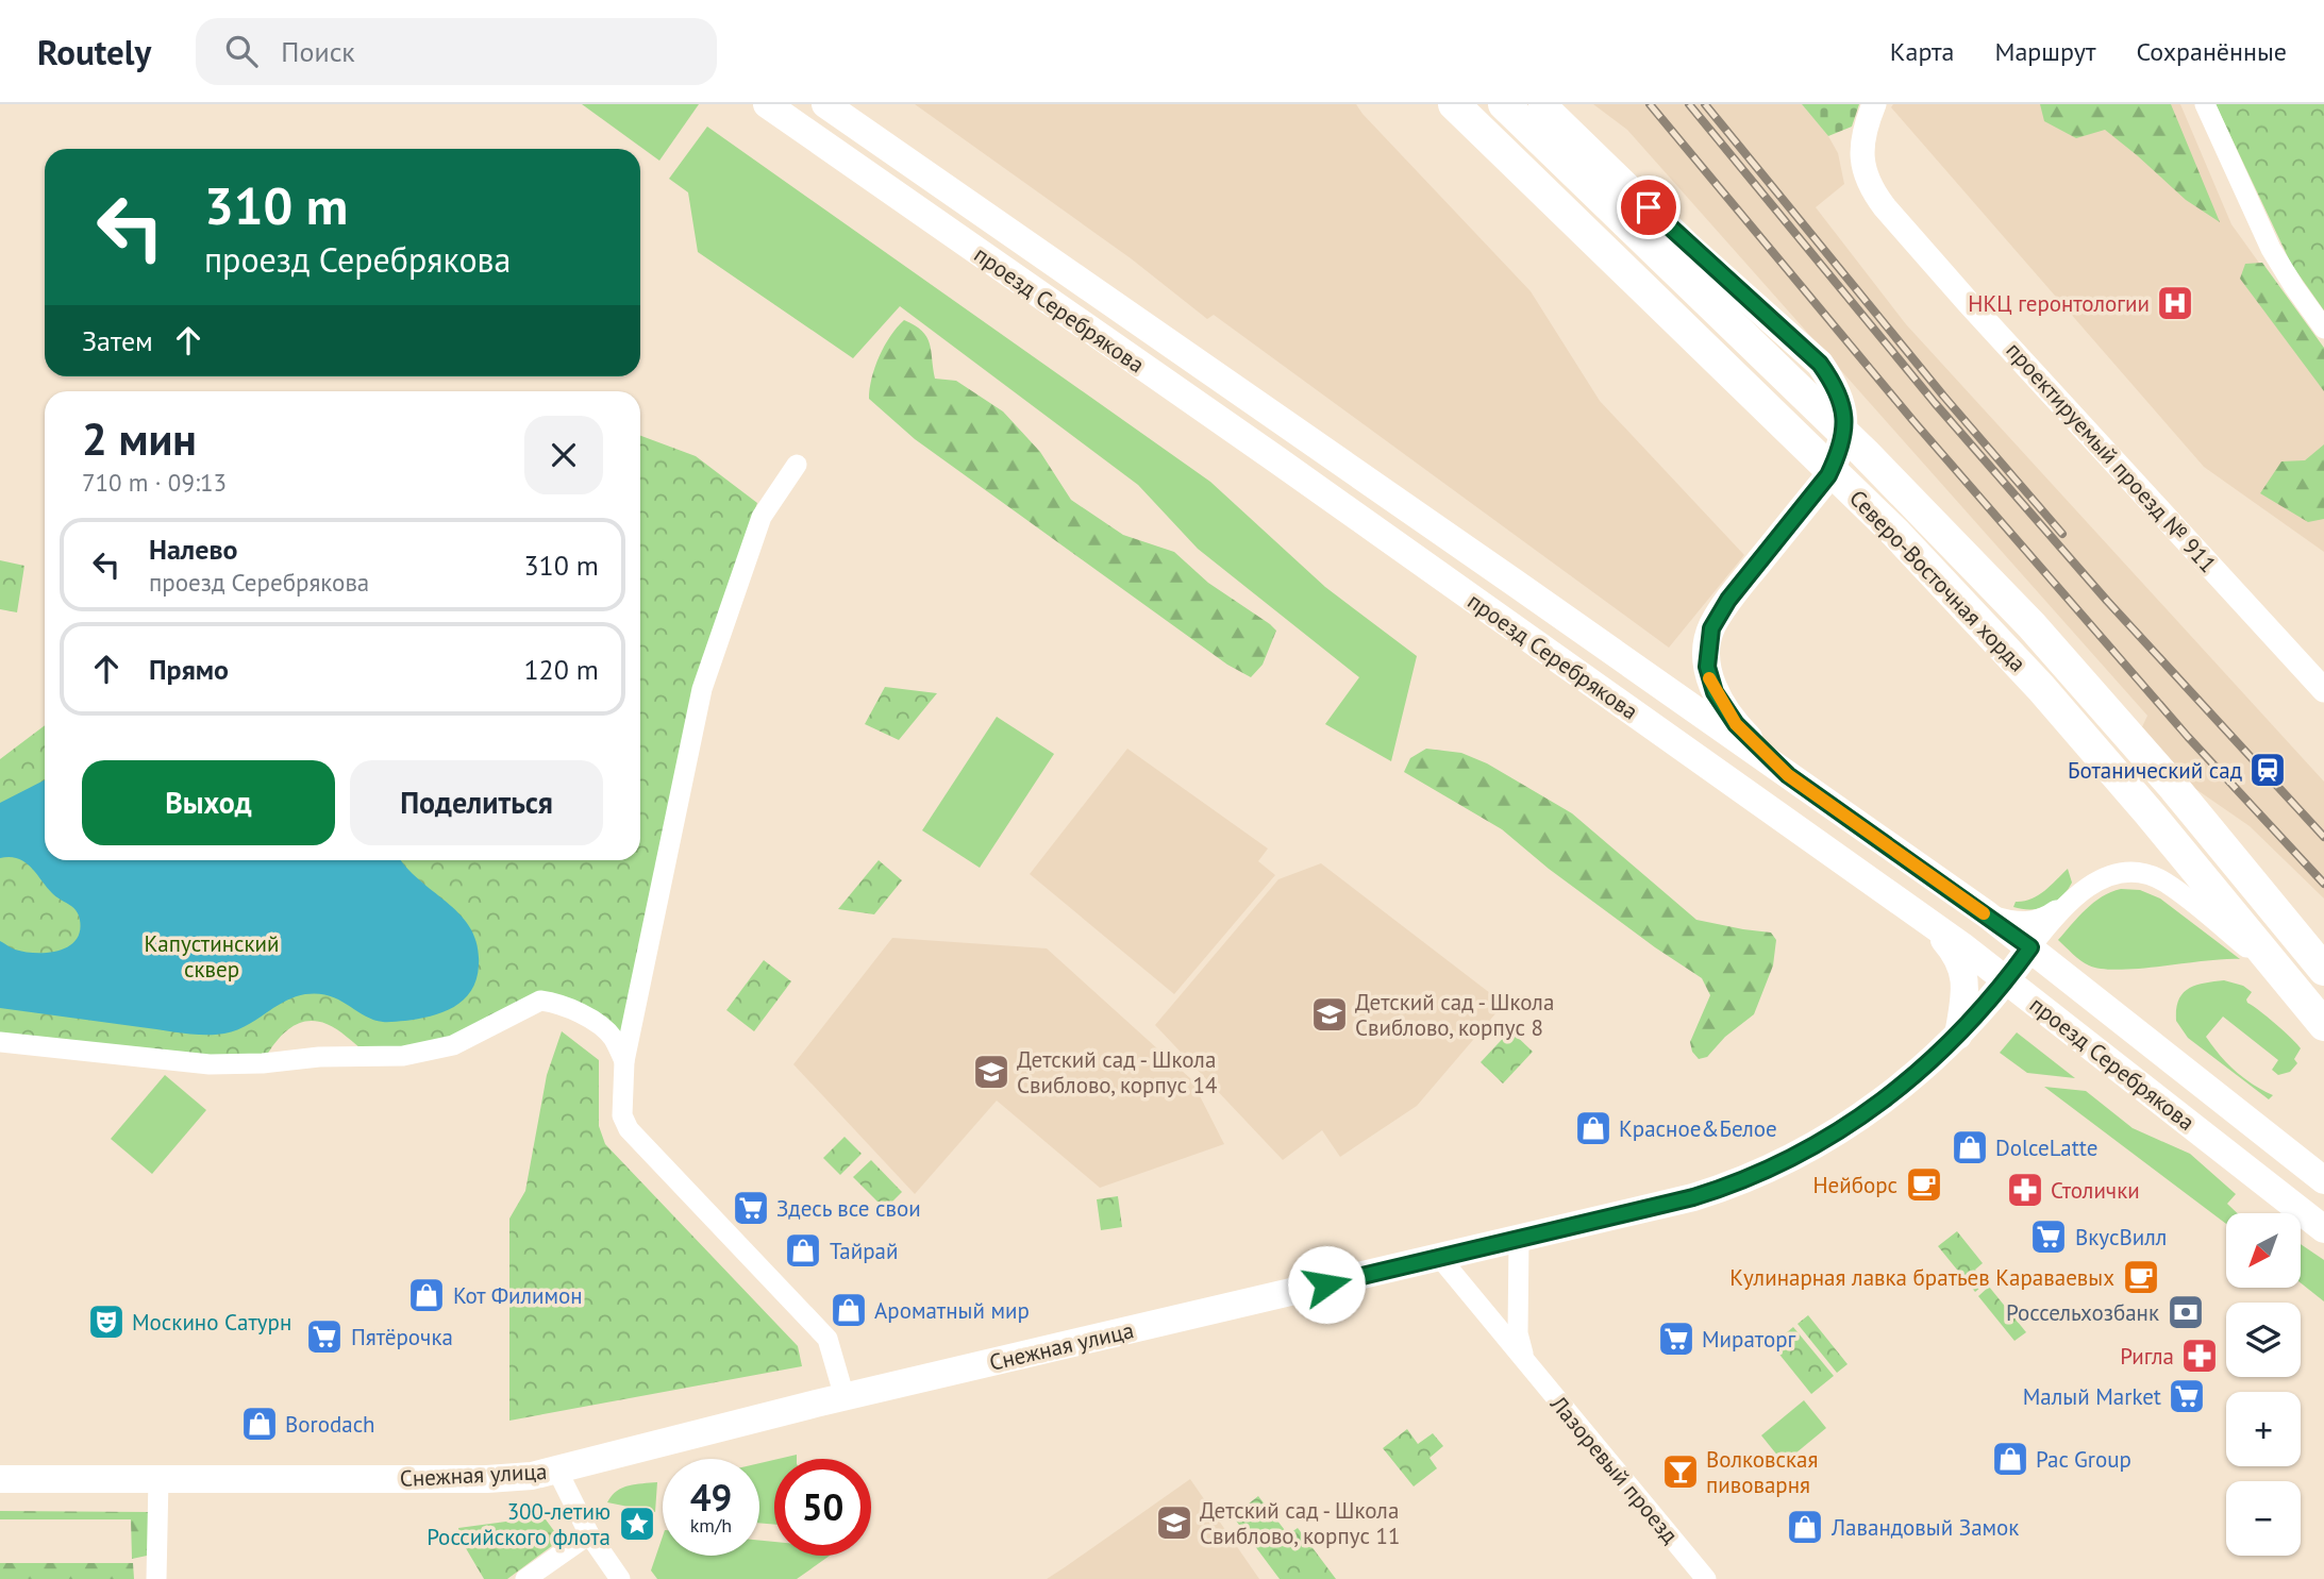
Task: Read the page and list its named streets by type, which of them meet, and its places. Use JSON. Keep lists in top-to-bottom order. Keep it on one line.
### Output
{"streets":{"main road":["проезд Серебрякова","Северо-Восточная хорда","Снежная улица"],"street":["проектируемый проезд № 911","Лазоревый проезд"]},"crossings":[["проезд Серебрякова","Снежная улица"],["Снежная улица","Лазоревый проезд"]],"parks":["Капустинский сквер"],"places":{"hospital":["НКЦ геронтологии"],"station":["Ботанический сад"],"school or university":["Детский сад - Школа Свиблово, корпус 8","Детский сад - Школа Свиблово, корпус 14","Детский сад - Школа Свиблово, корпус 11"],"shop":["Красное&Белое","DolceLatte","Тайрай","Кот Филимон","Ароматный мир","Borodach","Pac Group","Лавандовый Замок"],"cafe":["Нейборс","Кулинарная лавка братьев Караваевых"],"pharmacy":["Столички","Ригла"],"supermarket":["Здесь все свои","ВкусВилл","Пятёрочка","Мираторг","Малый Market"],"bank":["Россельхозбанк"],"theatre":["Москино Сатурн"],"bar":["Волковская пивоварня"],"place":["300-летию Российского флота"]},"north":"bottom left","page":{"header":"Routely","search":"Поиск","nav":["Карта","Маршрут","Сохранённые"],"turn":["310 m","проезд Серебрякова"],"then":"Затем","heading":["2 мин","710 m · 09:13"],"list":[{"name":"Налево","note":"проезд Серебрякова","value":"310 m"},{"name":"Прямо","value":"120 m"}],"buttons":["Выход","Поделиться"],"map_buttons":["+","−"],"speed":"49 km/h","limit":"50"}}
